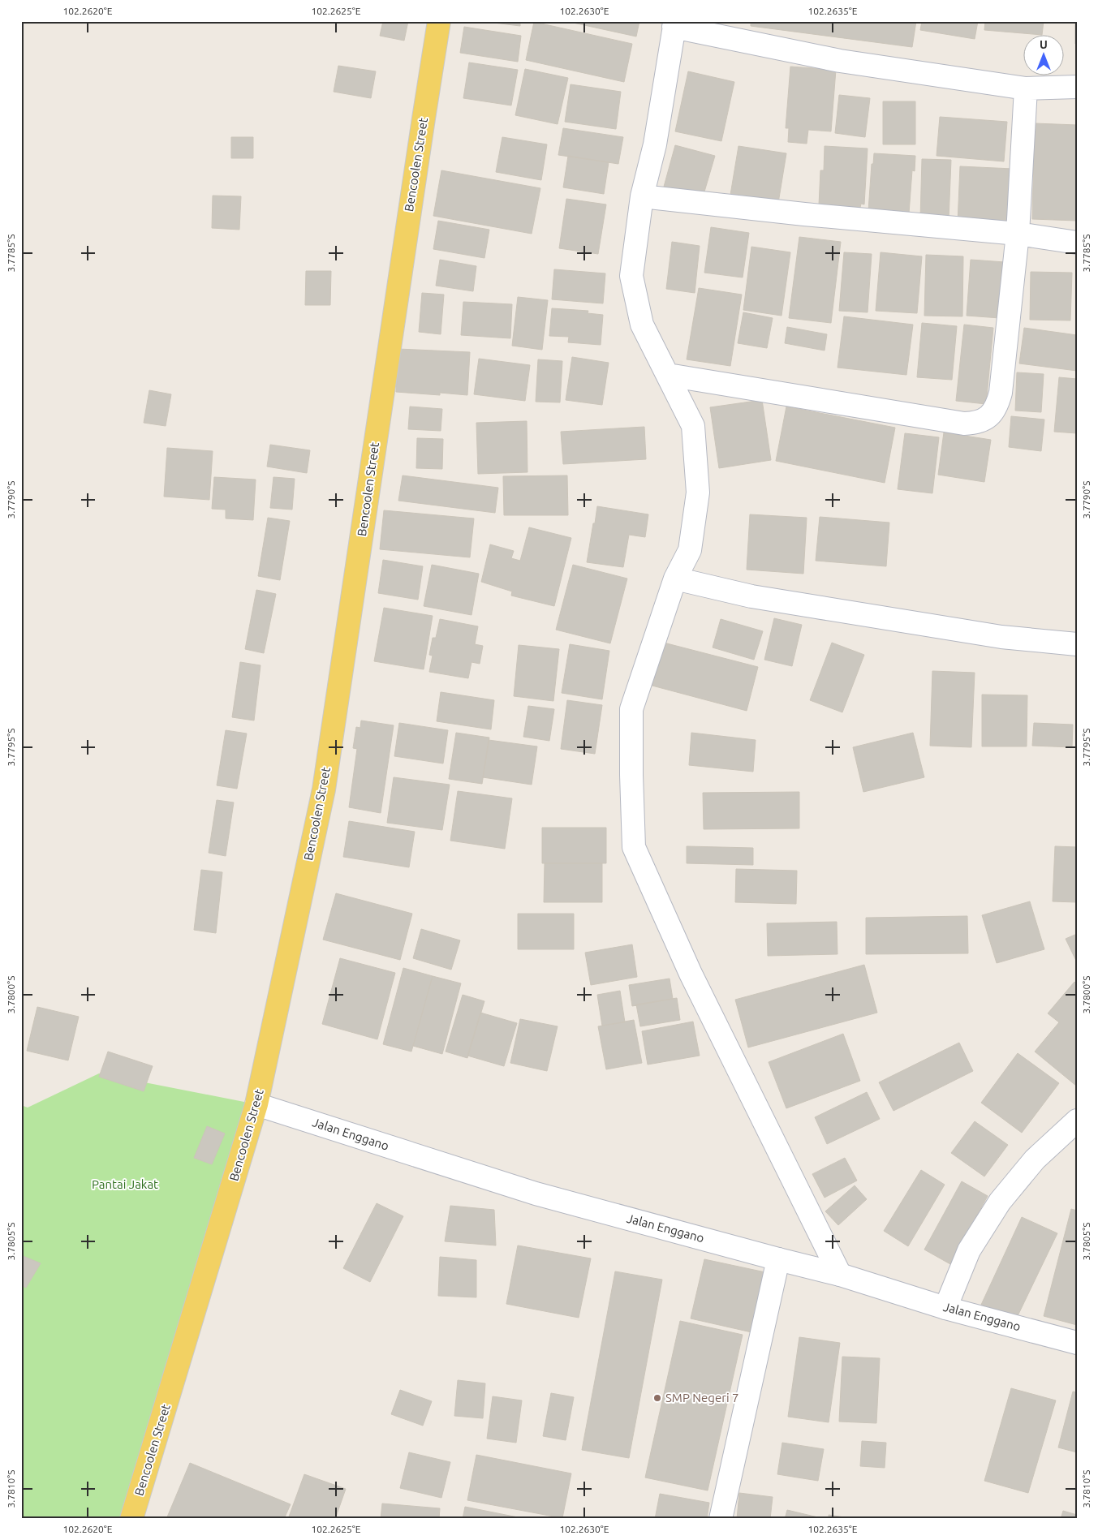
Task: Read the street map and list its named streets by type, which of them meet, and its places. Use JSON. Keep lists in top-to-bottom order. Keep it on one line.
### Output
{"streets":{"main road":["Bencoolen Street"],"street":["Jalan Enggano"]},"crossings":[["Bencoolen Street","Jalan Enggano"]],"parks":["Pantai Jakat"],"places":["SMP Negeri 7"],"north":"top","coordinates":["102.2620°E","102.2625°E","102.2630°E","102.2635°E","3.7785°S","3.7790°S","3.7795°S","3.7800°S","3.7805°S","3.7810°S"]}
